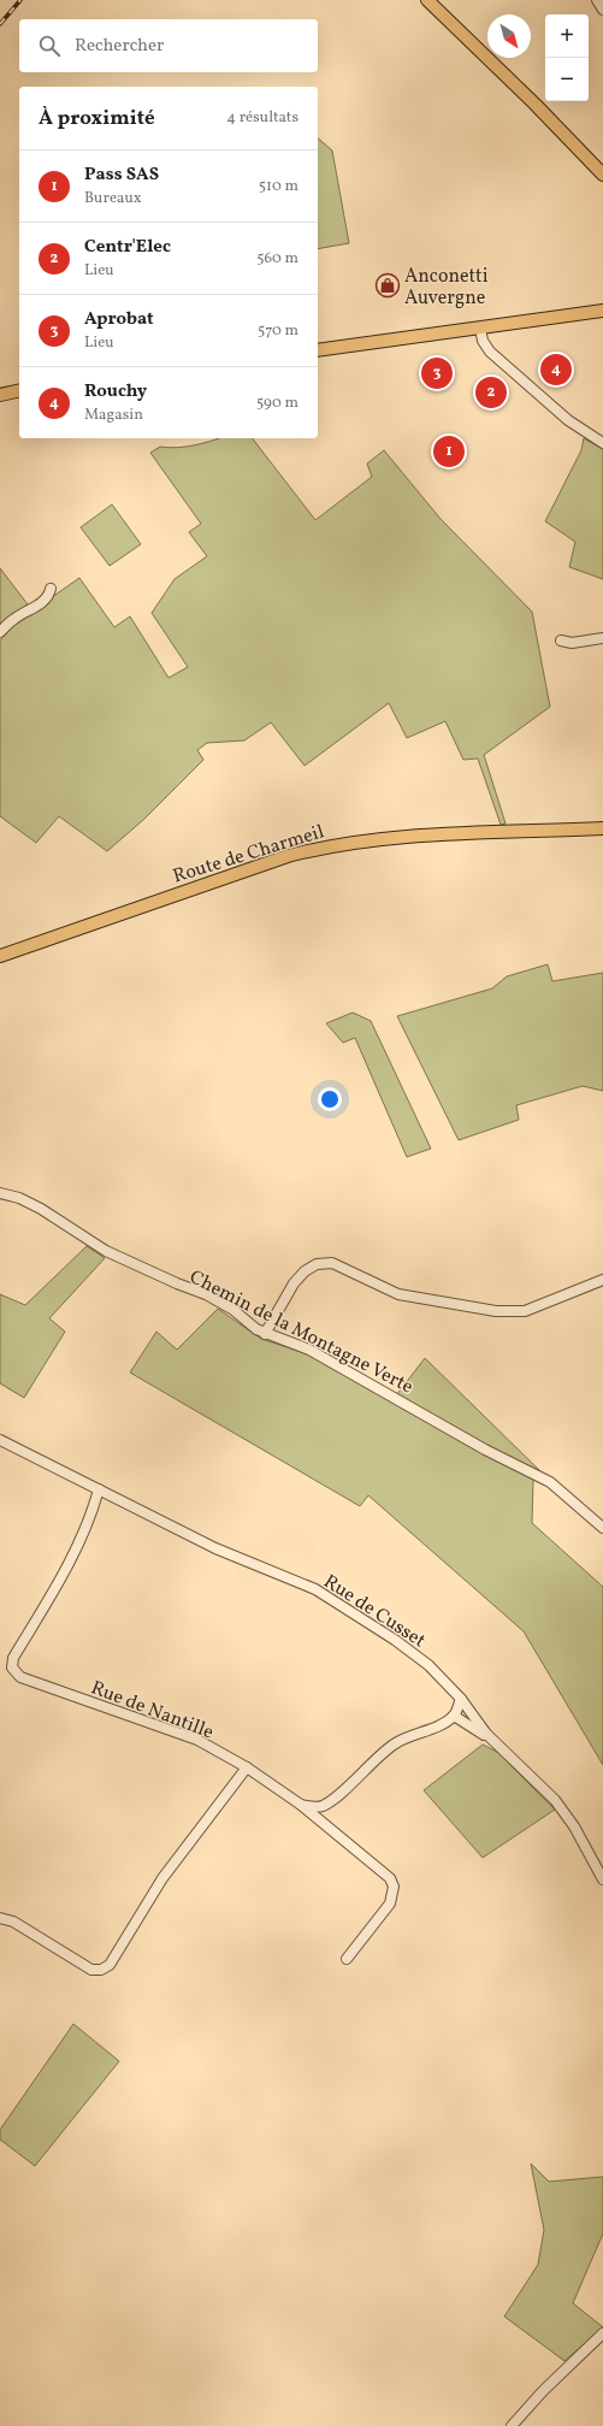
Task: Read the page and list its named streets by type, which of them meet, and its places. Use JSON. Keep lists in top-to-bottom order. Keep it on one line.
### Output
{"streets":{"main road":["Route de Charmeil"],"street":["Chemin de la Montagne Verte","Rue de Cusset","Rue de Nantille"]},"crossings":[["Rue de Cusset","Rue de Nantille"]],"places":{"shop":["Anconetti Auvergne"]},"north":"bottom right","page":{"map_buttons":["+","−"],"search":"Rechercher","heading":["À proximité","4 résultats"],"list":[{"mark":"1","name":"Pass SAS","note":"Bureaux","value":"510 m"},{"mark":"2","name":"Centr'Elec","note":"Lieu","value":"560 m"},{"mark":"3","name":"Aprobat","note":"Lieu","value":"570 m"},{"mark":"4","name":"Rouchy","note":"Magasin","value":"590 m"}],"pins":["4","3","2","1"]}}
